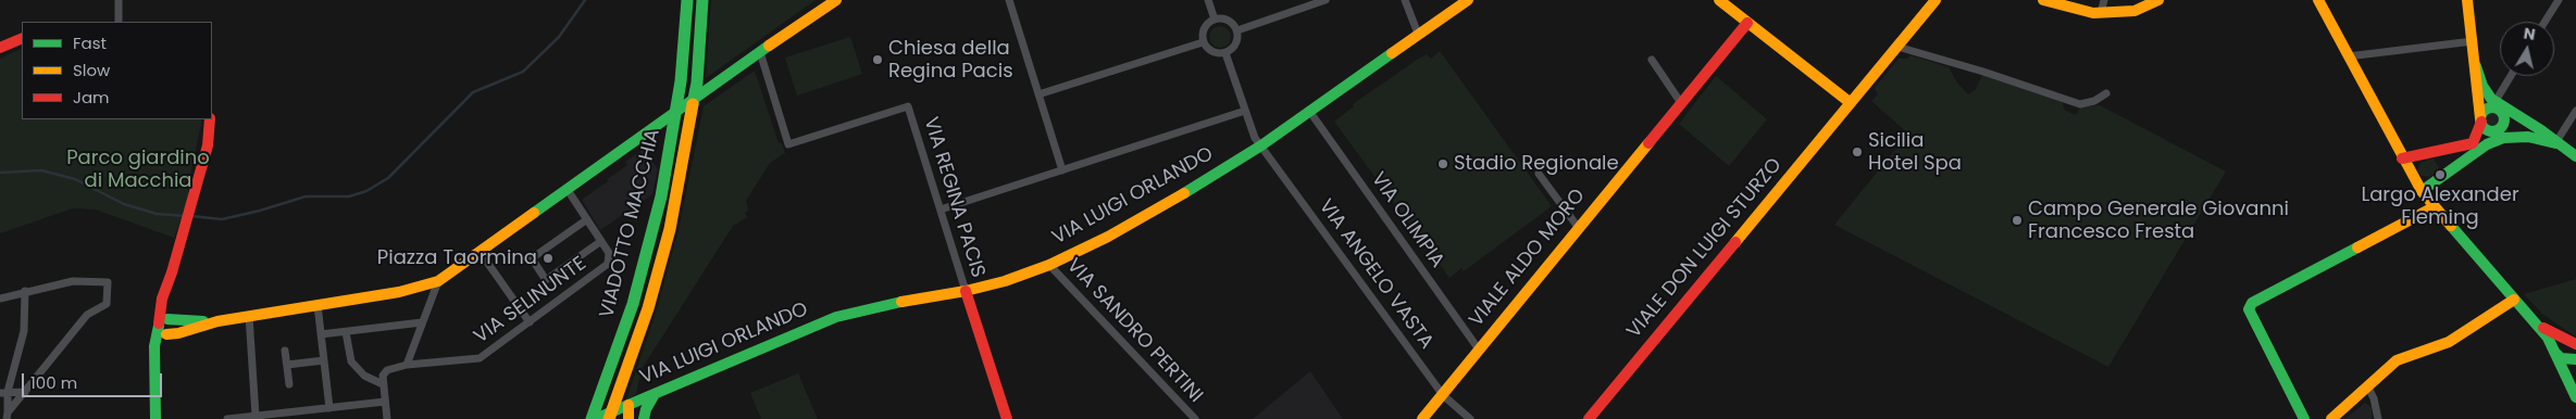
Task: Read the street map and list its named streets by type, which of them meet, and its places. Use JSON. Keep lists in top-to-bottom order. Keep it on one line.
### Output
{"streets":{"main road":["VIA LUIGI ORLANDO","VIADOTTO MACCHIA","VIALE DON LUIGI STURZO","VIALE ALDO MORO"],"street":["VIA REGINA PACIS","VIA OLIMPIA","VIA ANGELO VASTA","VIA SELINUNTE","VIA SANDRO PERTINI"]},"crossings":[["VIA LUIGI ORLANDO","VIA REGINA PACIS"],["VIA LUIGI ORLANDO","VIA OLIMPIA"],["VIA LUIGI ORLANDO","VIADOTTO MACCHIA"],["VIA LUIGI ORLANDO","VIA ANGELO VASTA"],["VIA LUIGI ORLANDO","VIA SANDRO PERTINI"],["VIA OLIMPIA","VIALE ALDO MORO"],["VIALE ALDO MORO","VIA ANGELO VASTA"]],"parks":["Parco giardino di Macchia"],"places":["Chiesa della Regina Pacis","Sicilia Hotel Spa","Stadio Regionale","Largo Alexander Fleming","Campo Generale Giovanni Francesco Fresta","Piazza Taormina"],"legend":["Fast","Slow","Jam"],"scale_bar":"100 m","north":"top"}
